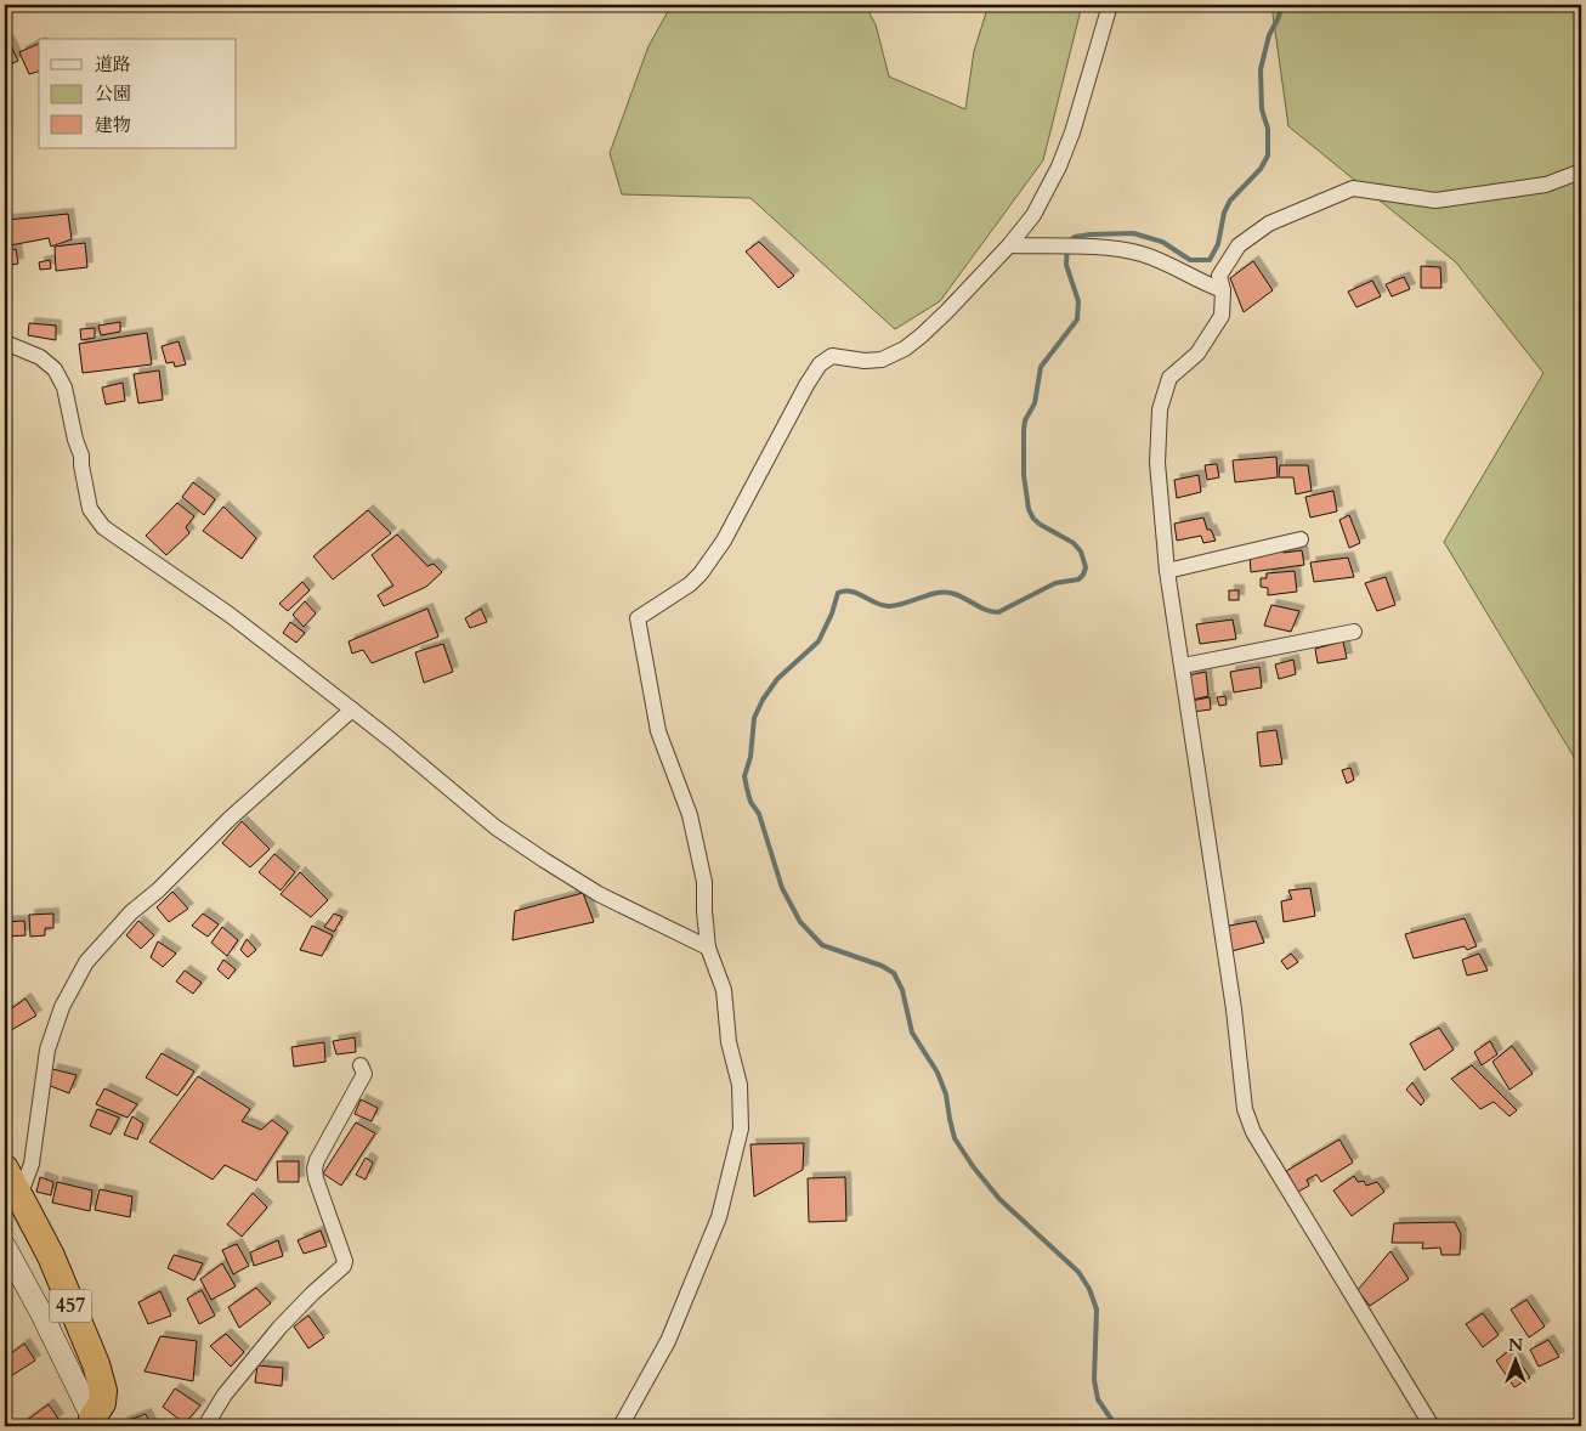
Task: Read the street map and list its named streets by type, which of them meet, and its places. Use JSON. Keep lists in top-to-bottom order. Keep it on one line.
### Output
{"streets":{"highway":["457"]},"legend":["道路","公園","建物"],"north":"top"}
